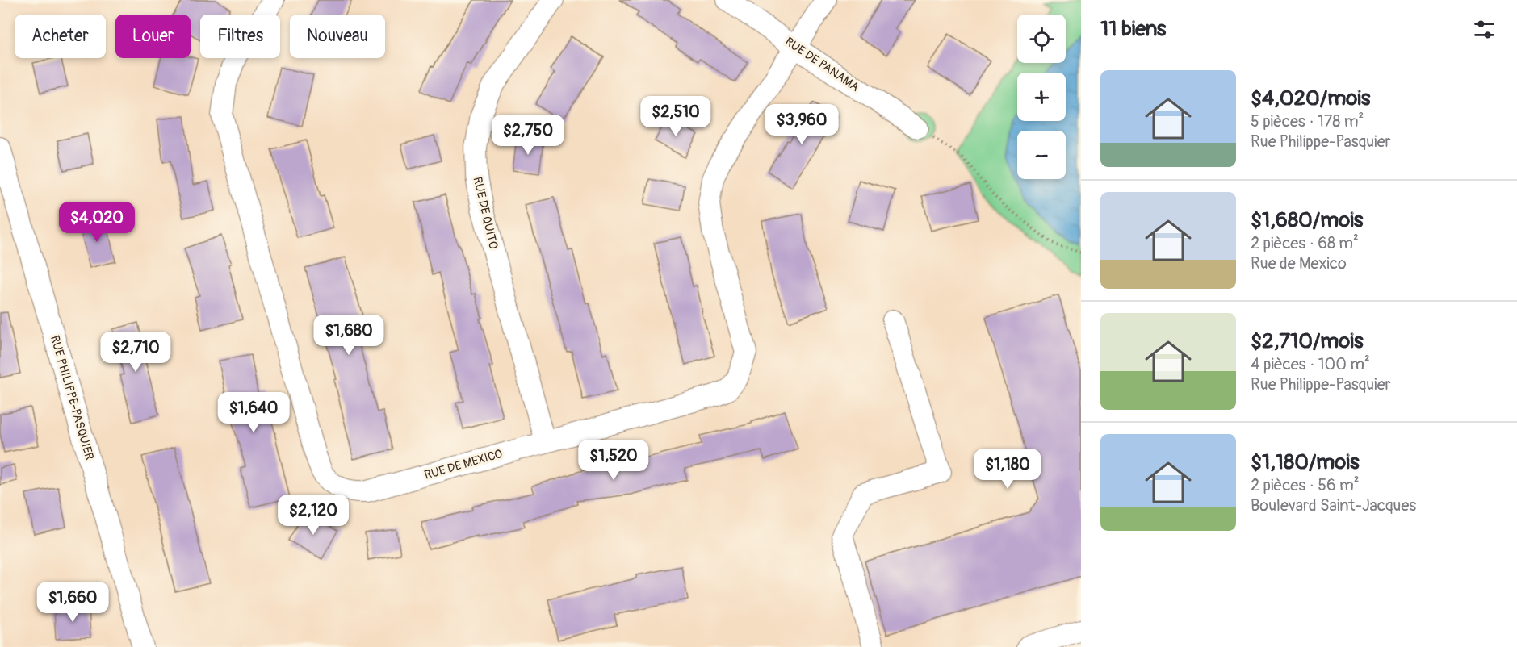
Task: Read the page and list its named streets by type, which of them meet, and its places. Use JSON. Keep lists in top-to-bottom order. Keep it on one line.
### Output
{"streets":{"street":["RUE DE PANAMA","RUE DE QUITO","RUE PHILIPPE-PASQUIER","RUE DE MEXICO"]},"crossings":[["RUE DE PANAMA","RUE DE MEXICO"],["RUE DE QUITO","RUE DE MEXICO"]],"page":{"heading":"11 biens","map_buttons":["+","−"],"chip":["Acheter","Louer","Filtres","Nouveau"],"list":[{"name":"$4,020/mois","note":"5 pièces · 178 m² · Rue Philippe-Pasquier"},{"name":"$1,680/mois","note":"2 pièces · 68 m² · Rue de Mexico"},{"name":"$2,710/mois","note":"4 pièces · 100 m² · Rue Philippe-Pasquier"},{"name":"$1,180/mois","note":"2 pièces · 56 m² · Boulevard Saint-Jacques"}],"price":["$2,510","$3,960","$2,750","$4,020","$1,680","$2,710","$1,640","$1,520","$1,180","$2,120","$1,660"]}}
